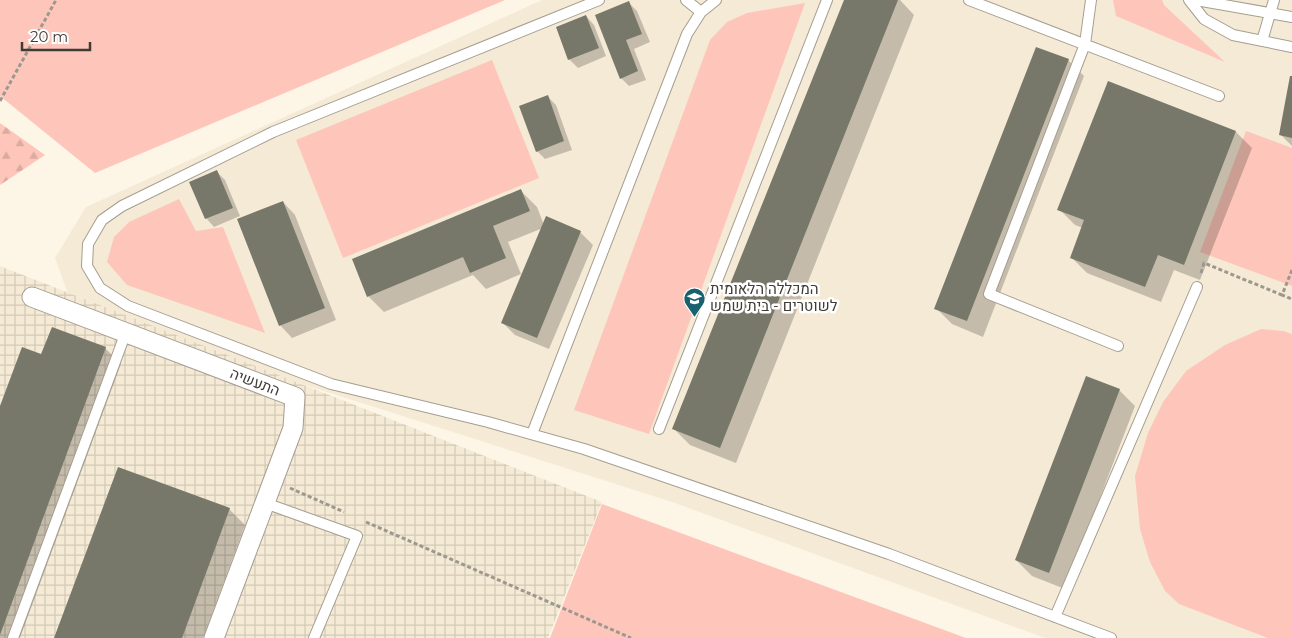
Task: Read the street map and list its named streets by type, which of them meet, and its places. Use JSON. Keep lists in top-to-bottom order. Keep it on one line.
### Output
{"streets":{"street":["התעשיה"]},"places":{"school or university":["המכללה הלאומית לשוטרים - בית שמש"]},"scale_bar":"20 m"}
